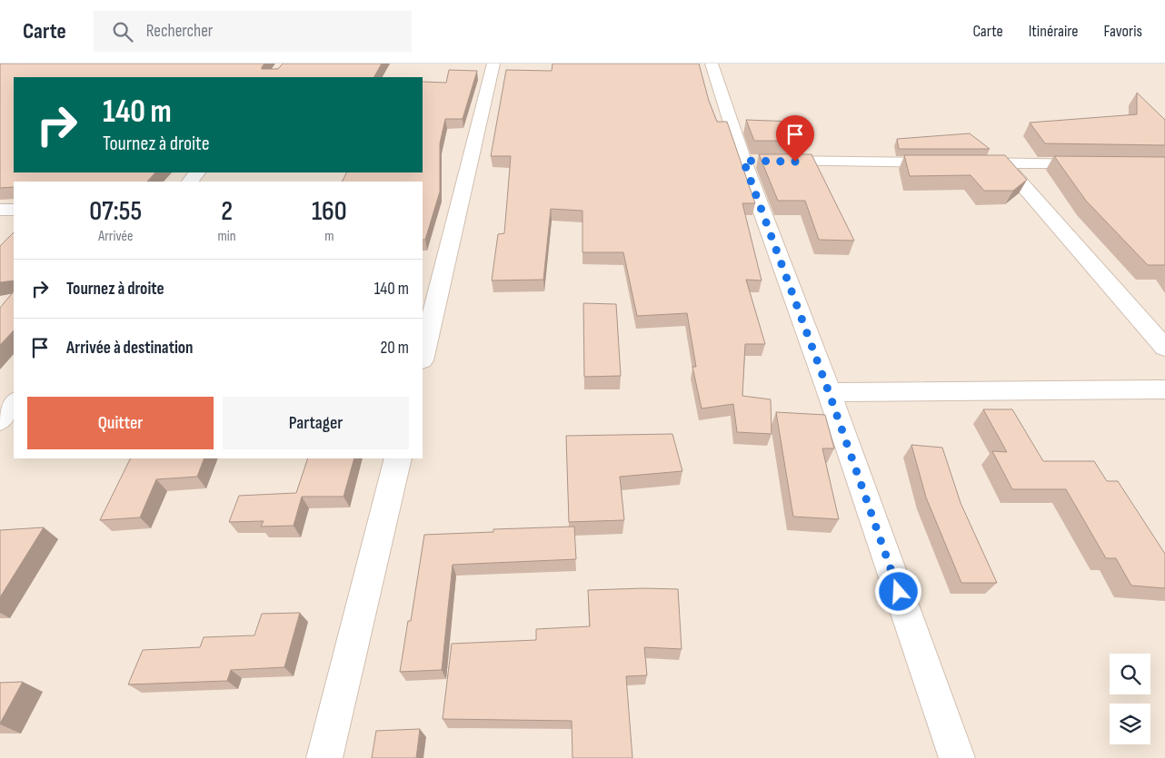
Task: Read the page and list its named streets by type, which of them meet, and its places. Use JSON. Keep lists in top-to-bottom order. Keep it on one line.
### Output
{"page":{"header":"Carte","search":"Rechercher","nav":["Carte","Itinéraire","Favoris"],"turn":["140 m","Tournez à droite"],"eta":["07:55","Arrivée","2","min","160","m"],"list":[{"name":"Tournez à droite","value":"140 m"},{"name":"Arrivée à destination","value":"20 m"}],"buttons":["Quitter","Partager"]}}
